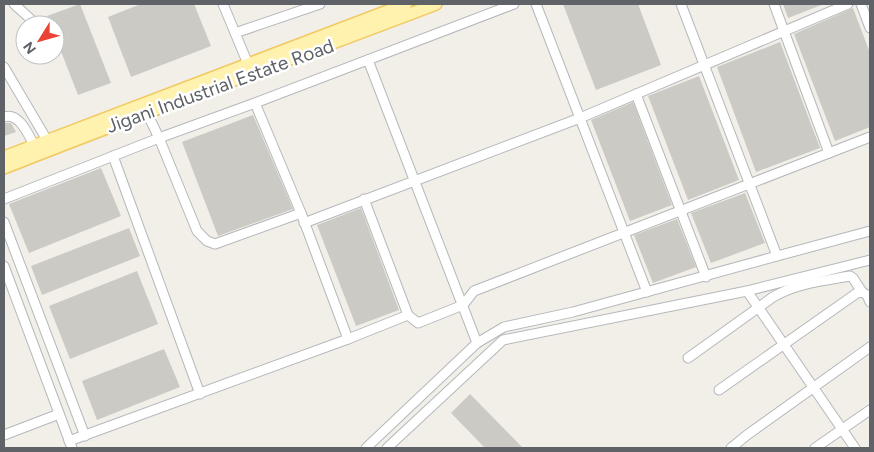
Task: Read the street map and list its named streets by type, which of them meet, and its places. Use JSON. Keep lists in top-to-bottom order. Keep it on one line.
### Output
{"streets":{"main road":["Jigani Industrial Estate Road"]},"north":"bottom left"}
